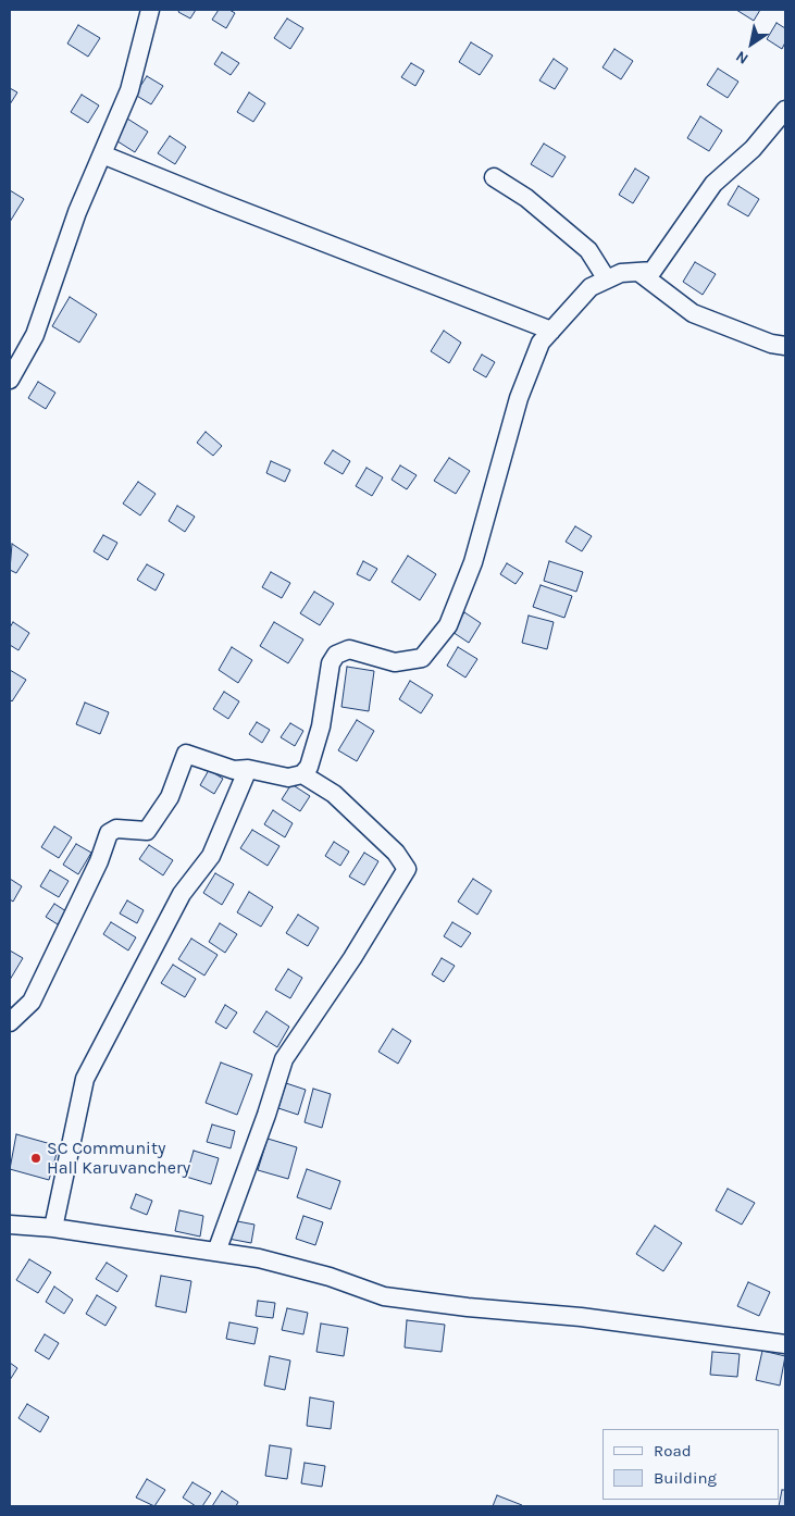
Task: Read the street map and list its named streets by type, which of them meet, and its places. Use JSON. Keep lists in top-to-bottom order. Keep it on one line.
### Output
{"places":["SC Community Hall Karuvanchery"],"legend":["Road","Building"],"north":"bottom left"}
